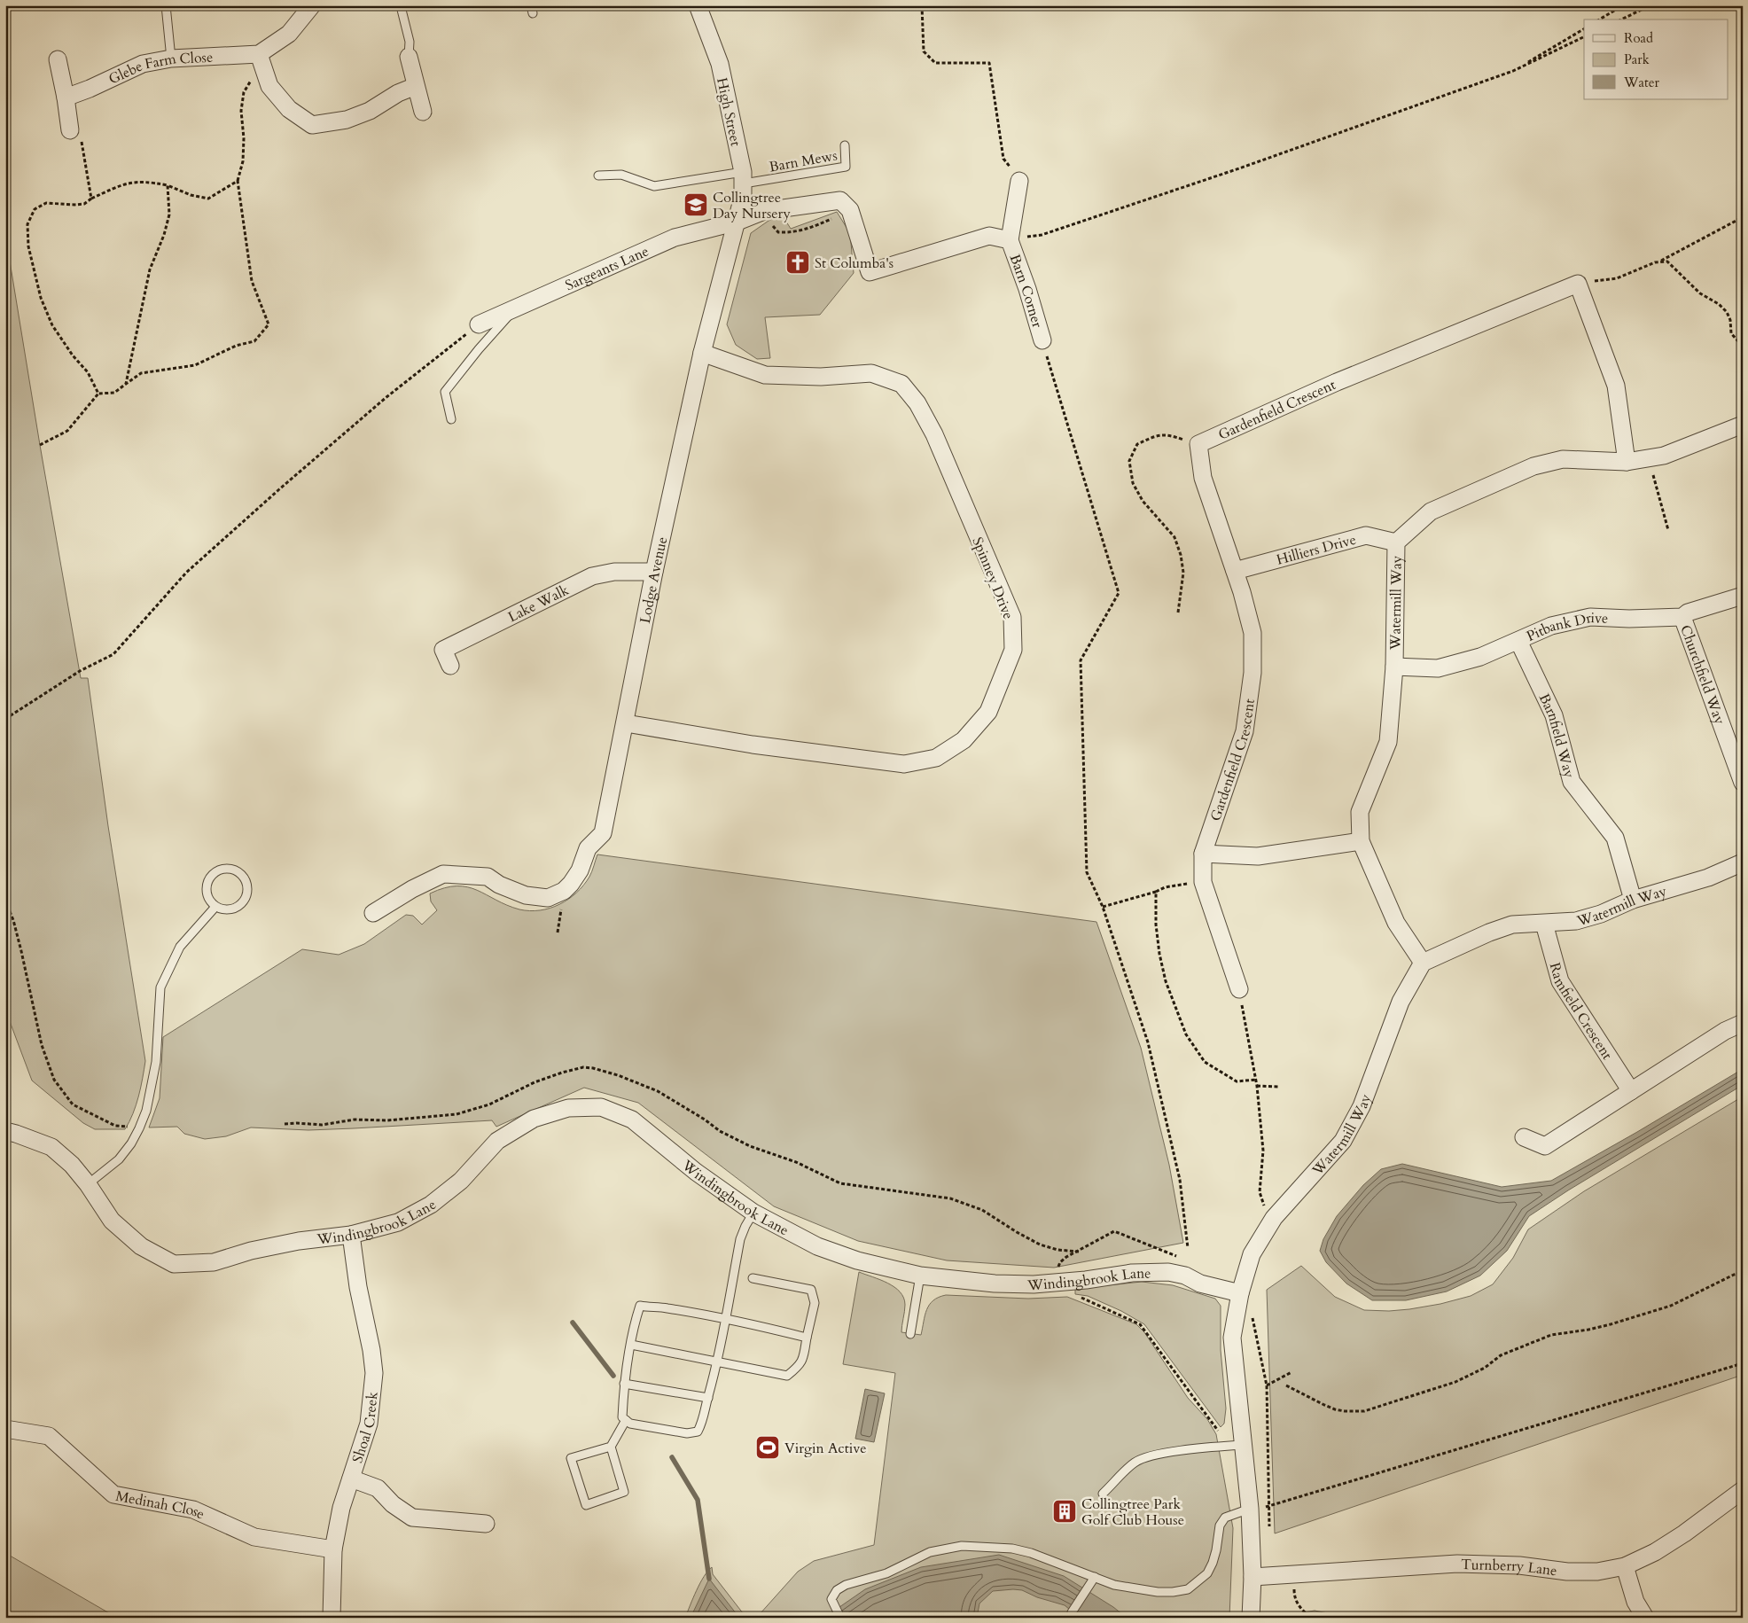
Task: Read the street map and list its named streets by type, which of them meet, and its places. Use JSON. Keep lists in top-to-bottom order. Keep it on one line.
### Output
{"streets":{"street":["Glebe Farm Close","High Street","Sargeants Lane","Barn Corner","Gardenfield Crescent","Hilliers Drive","Spinney Drive","Lodge Avenue","Lake Walk","Watermill Way","Pitbank Drive","Churchfield Way","Barnfield Way","Ramfield Crescent","Windingbrook Lane","Shoal Creek","Medinah Close","Turnberry Lane"],"lane":["Barn Mews"]},"crossings":[["High Street","Barn Mews"],["High Street","Sargeants Lane"],["High Street","Barn Corner"],["High Street","Lodge Avenue"],["Sargeants Lane","Barn Corner"],["Sargeants Lane","Lodge Avenue"],["Barn Corner","Lodge Avenue"],["Gardenfield Crescent","Hilliers Drive"],["Hilliers Drive","Watermill Way"],["Spinney Drive","Lodge Avenue"],["Lodge Avenue","Lake Walk"],["Watermill Way","Pitbank Drive"],["Watermill Way","Barnfield Way"],["Watermill Way","Ramfield Crescent"],["Watermill Way","Windingbrook Lane"],["Pitbank Drive","Churchfield Way"],["Pitbank Drive","Barnfield Way"],["Windingbrook Lane","Shoal Creek"],["Shoal Creek","Medinah Close"]],"places":{"school or university":["Collingtree Day Nursery"],"church":["St Columba's"],"sports":["Virgin Active"],"building":["Collingtree Park Golf Club House"]},"legend":["Road","Park","Water"]}
